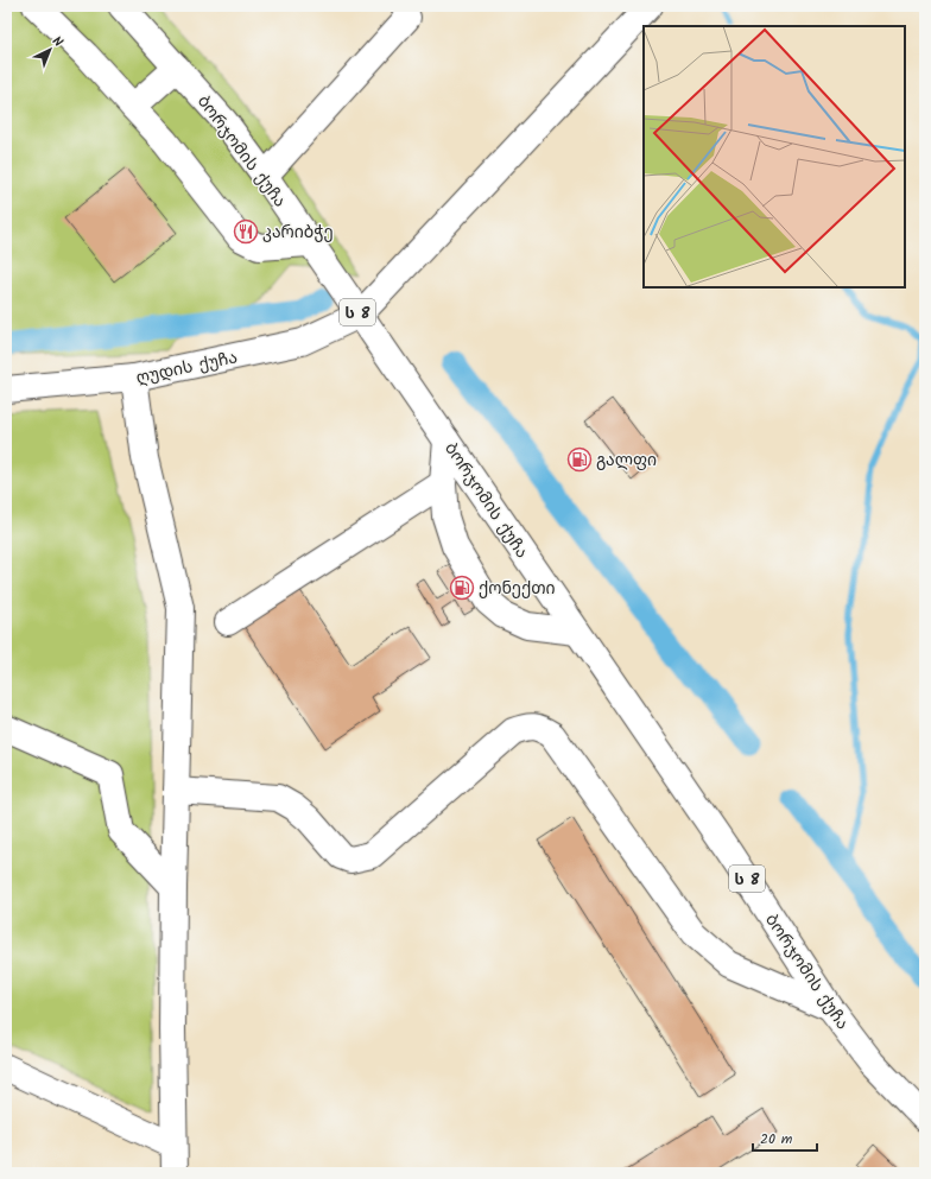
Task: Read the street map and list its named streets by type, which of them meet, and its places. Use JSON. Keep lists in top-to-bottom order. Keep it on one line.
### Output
{"streets":{"main road":["ბორჯომის ქუჩა","ს 8","ღუდის ქუჩა"]},"crossings":[["ბორჯომის ქუჩა","ღუდის ქუჩა"]],"places":{"restaurant":["კარიბჭე"],"fuel station":["გალფი","ქონექთი"]},"scale_bar":"20 m","north":"top right"}
